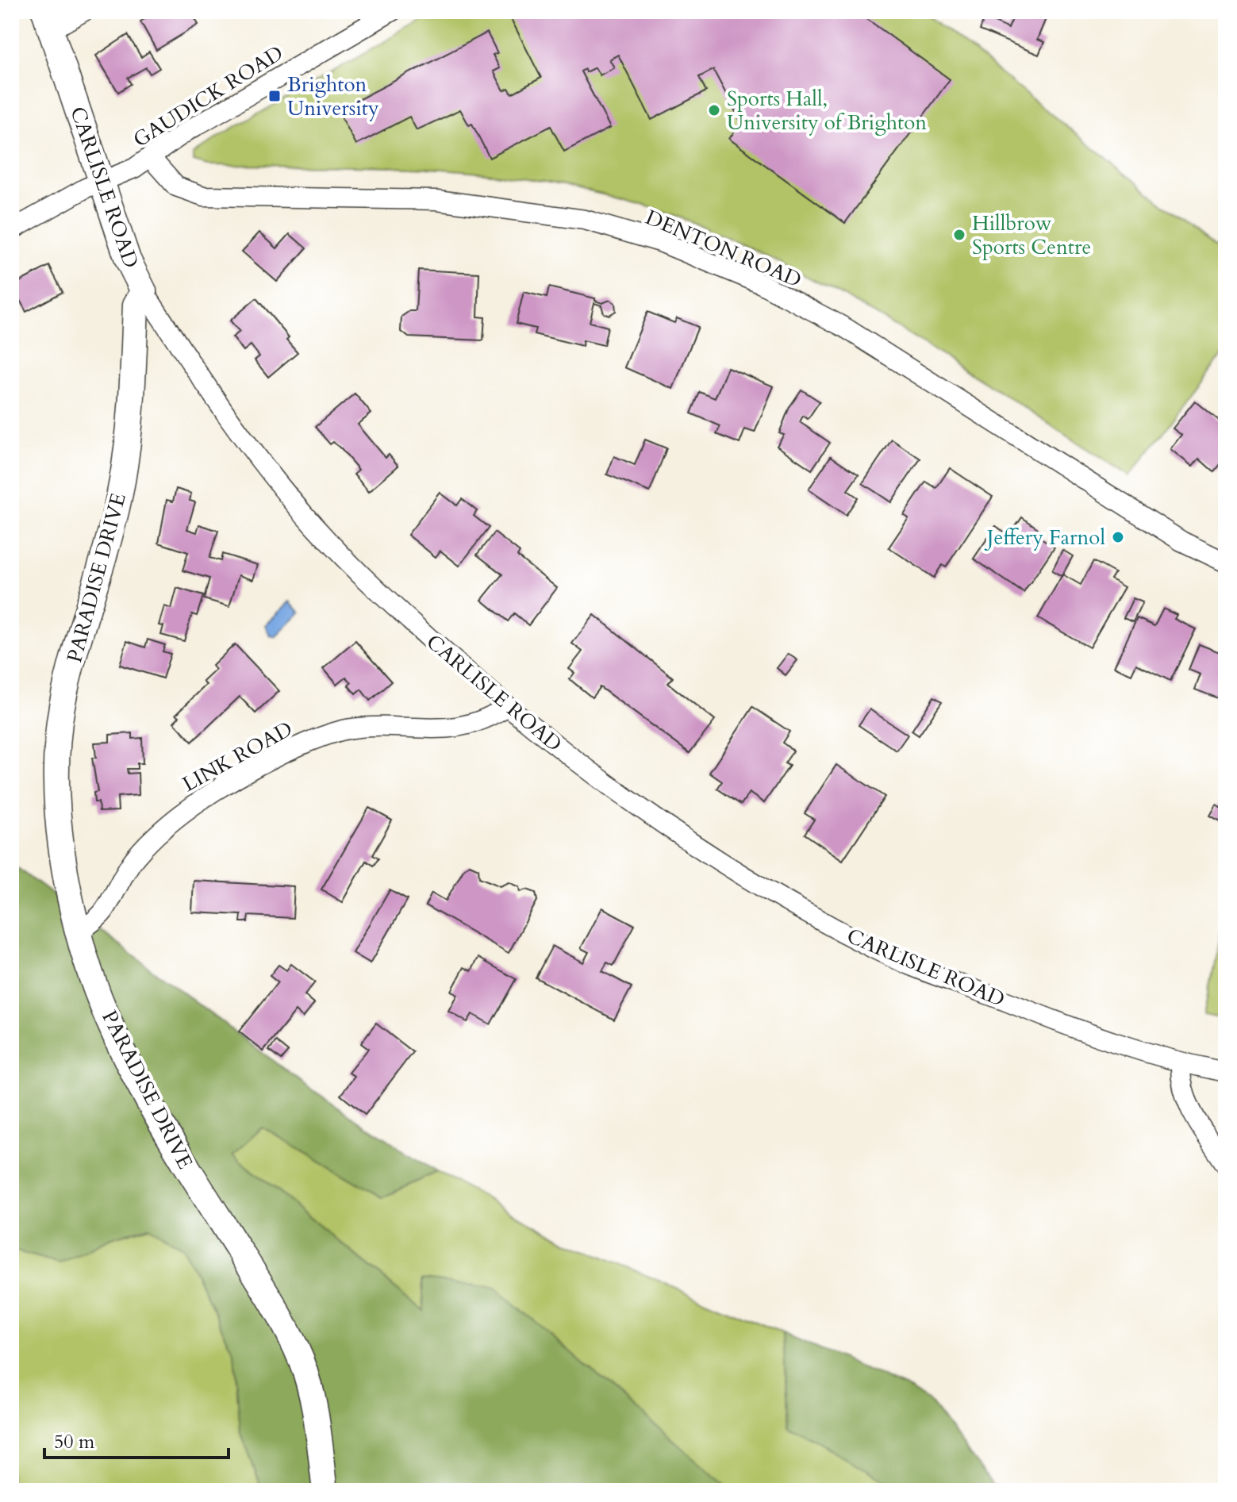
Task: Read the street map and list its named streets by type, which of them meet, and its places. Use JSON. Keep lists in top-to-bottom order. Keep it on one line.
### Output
{"streets":{"street":["GAUDICK ROAD","CARLISLE ROAD","DENTON ROAD","PARADISE DRIVE","LINK ROAD"]},"crossings":[["GAUDICK ROAD","CARLISLE ROAD"],["GAUDICK ROAD","DENTON ROAD"],["CARLISLE ROAD","PARADISE DRIVE"],["CARLISLE ROAD","LINK ROAD"],["PARADISE DRIVE","LINK ROAD"]],"places":{"transit":["Brighton University"],"other":["Sports Hall, University of Brighton","Hillbrow Sports Centre","Jeffery Farnol"]},"scale_bar":"50 m"}
